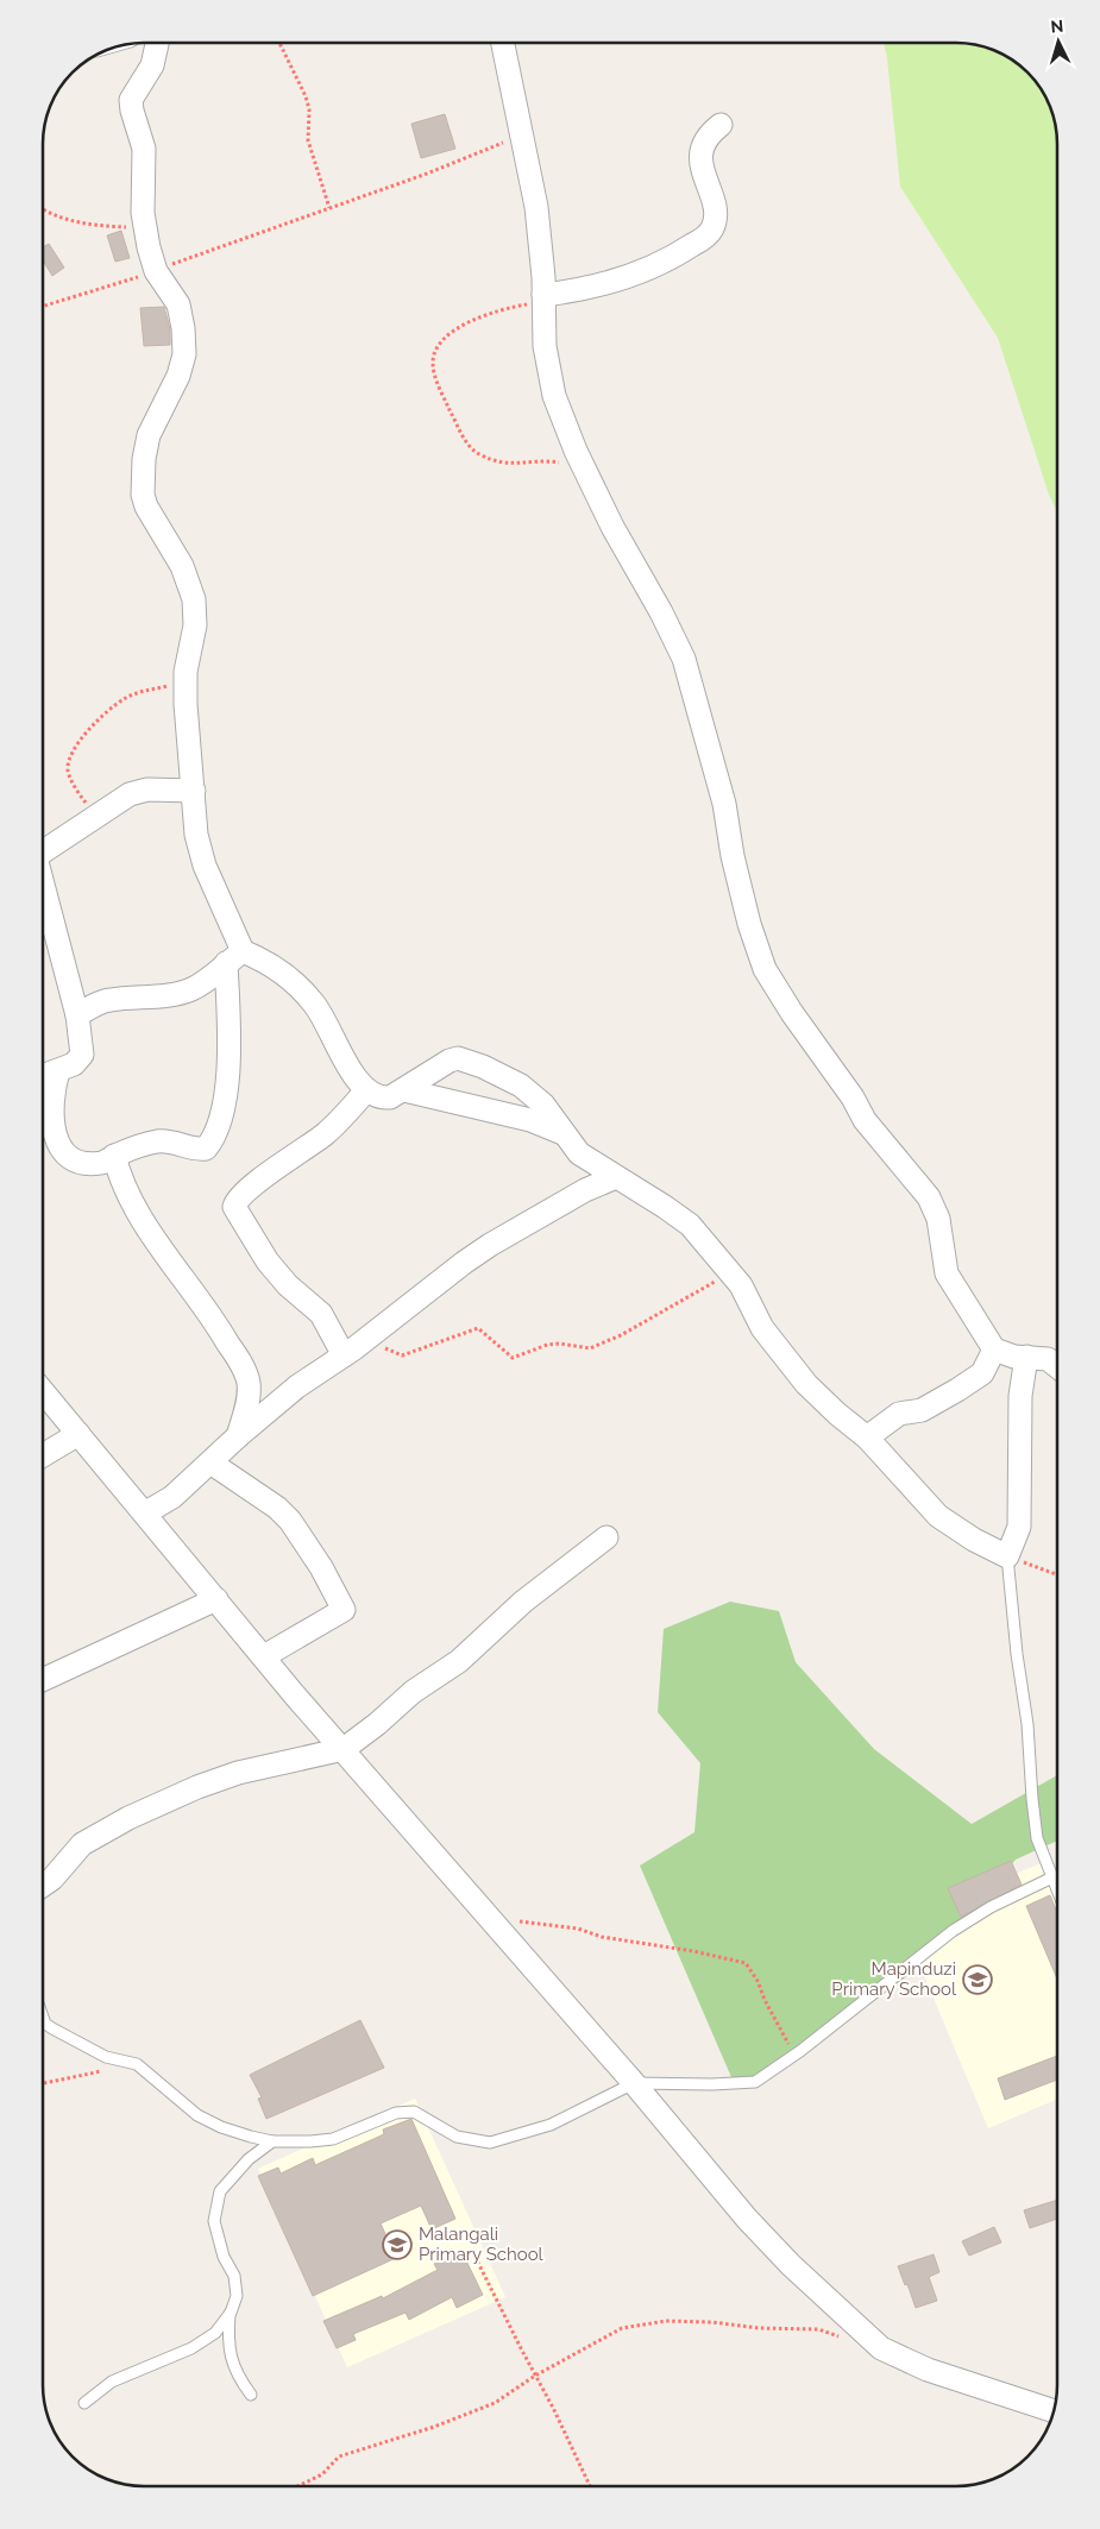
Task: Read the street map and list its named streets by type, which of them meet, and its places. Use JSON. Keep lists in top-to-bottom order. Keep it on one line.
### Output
{"places":{"school or university":["Mapinduzi Primary School","Malangali Primary School"]},"north":"top"}
